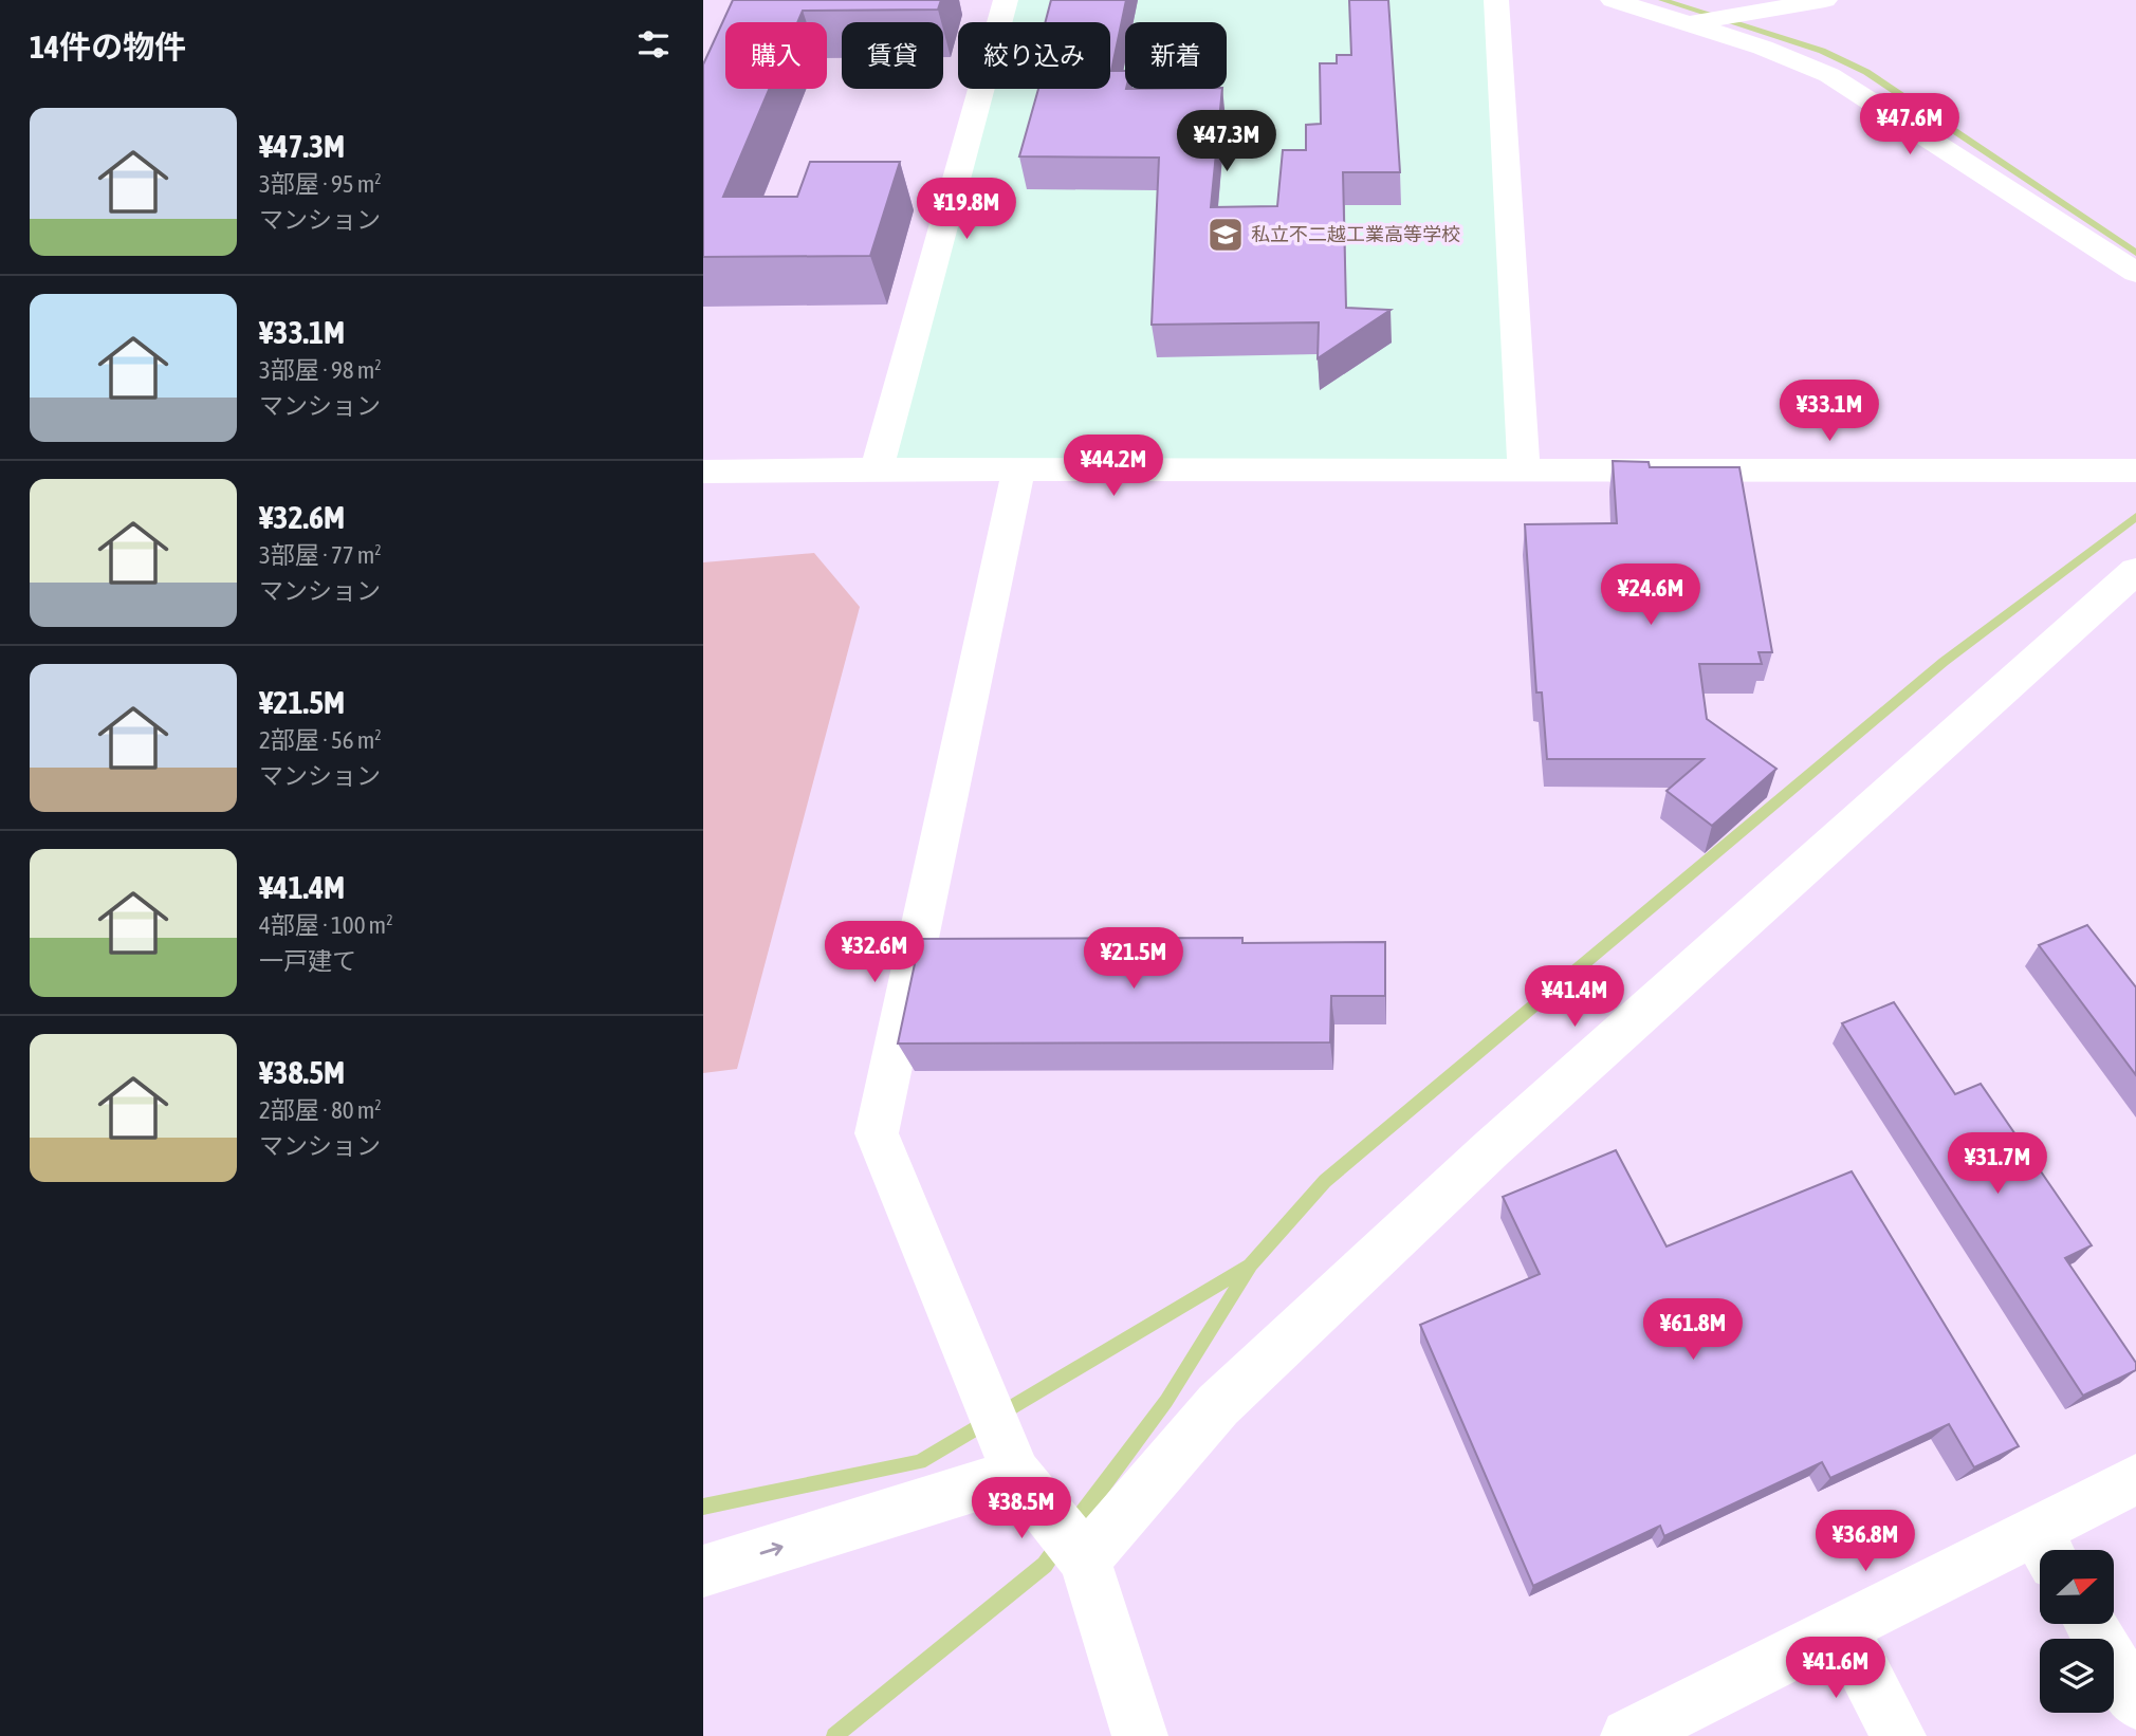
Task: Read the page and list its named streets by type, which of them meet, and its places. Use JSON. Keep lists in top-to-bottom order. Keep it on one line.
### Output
{"places":{"school or university":["私立不二越工業高等学校"]},"north":"right","page":{"heading":"14件の物件","chip":["購入","賃貸","絞り込み","新着"],"list":[{"name":"¥47.3M","note":"3部屋 · 95 m² · マンション"},{"name":"¥33.1M","note":"3部屋 · 98 m² · マンション"},{"name":"¥32.6M","note":"3部屋 · 77 m² · マンション"},{"name":"¥21.5M","note":"2部屋 · 56 m² · マンション"},{"name":"¥41.4M","note":"4部屋 · 100 m² · 一戸建て"},{"name":"¥38.5M","note":"2部屋 · 80 m² · マンション"}],"price":["¥47.6M","¥47.3M","¥19.8M","¥33.1M","¥44.2M","¥24.6M","¥32.6M","¥21.5M","¥41.4M","¥31.7M","¥61.8M","¥38.5M","¥36.8M","¥41.6M"]}}
